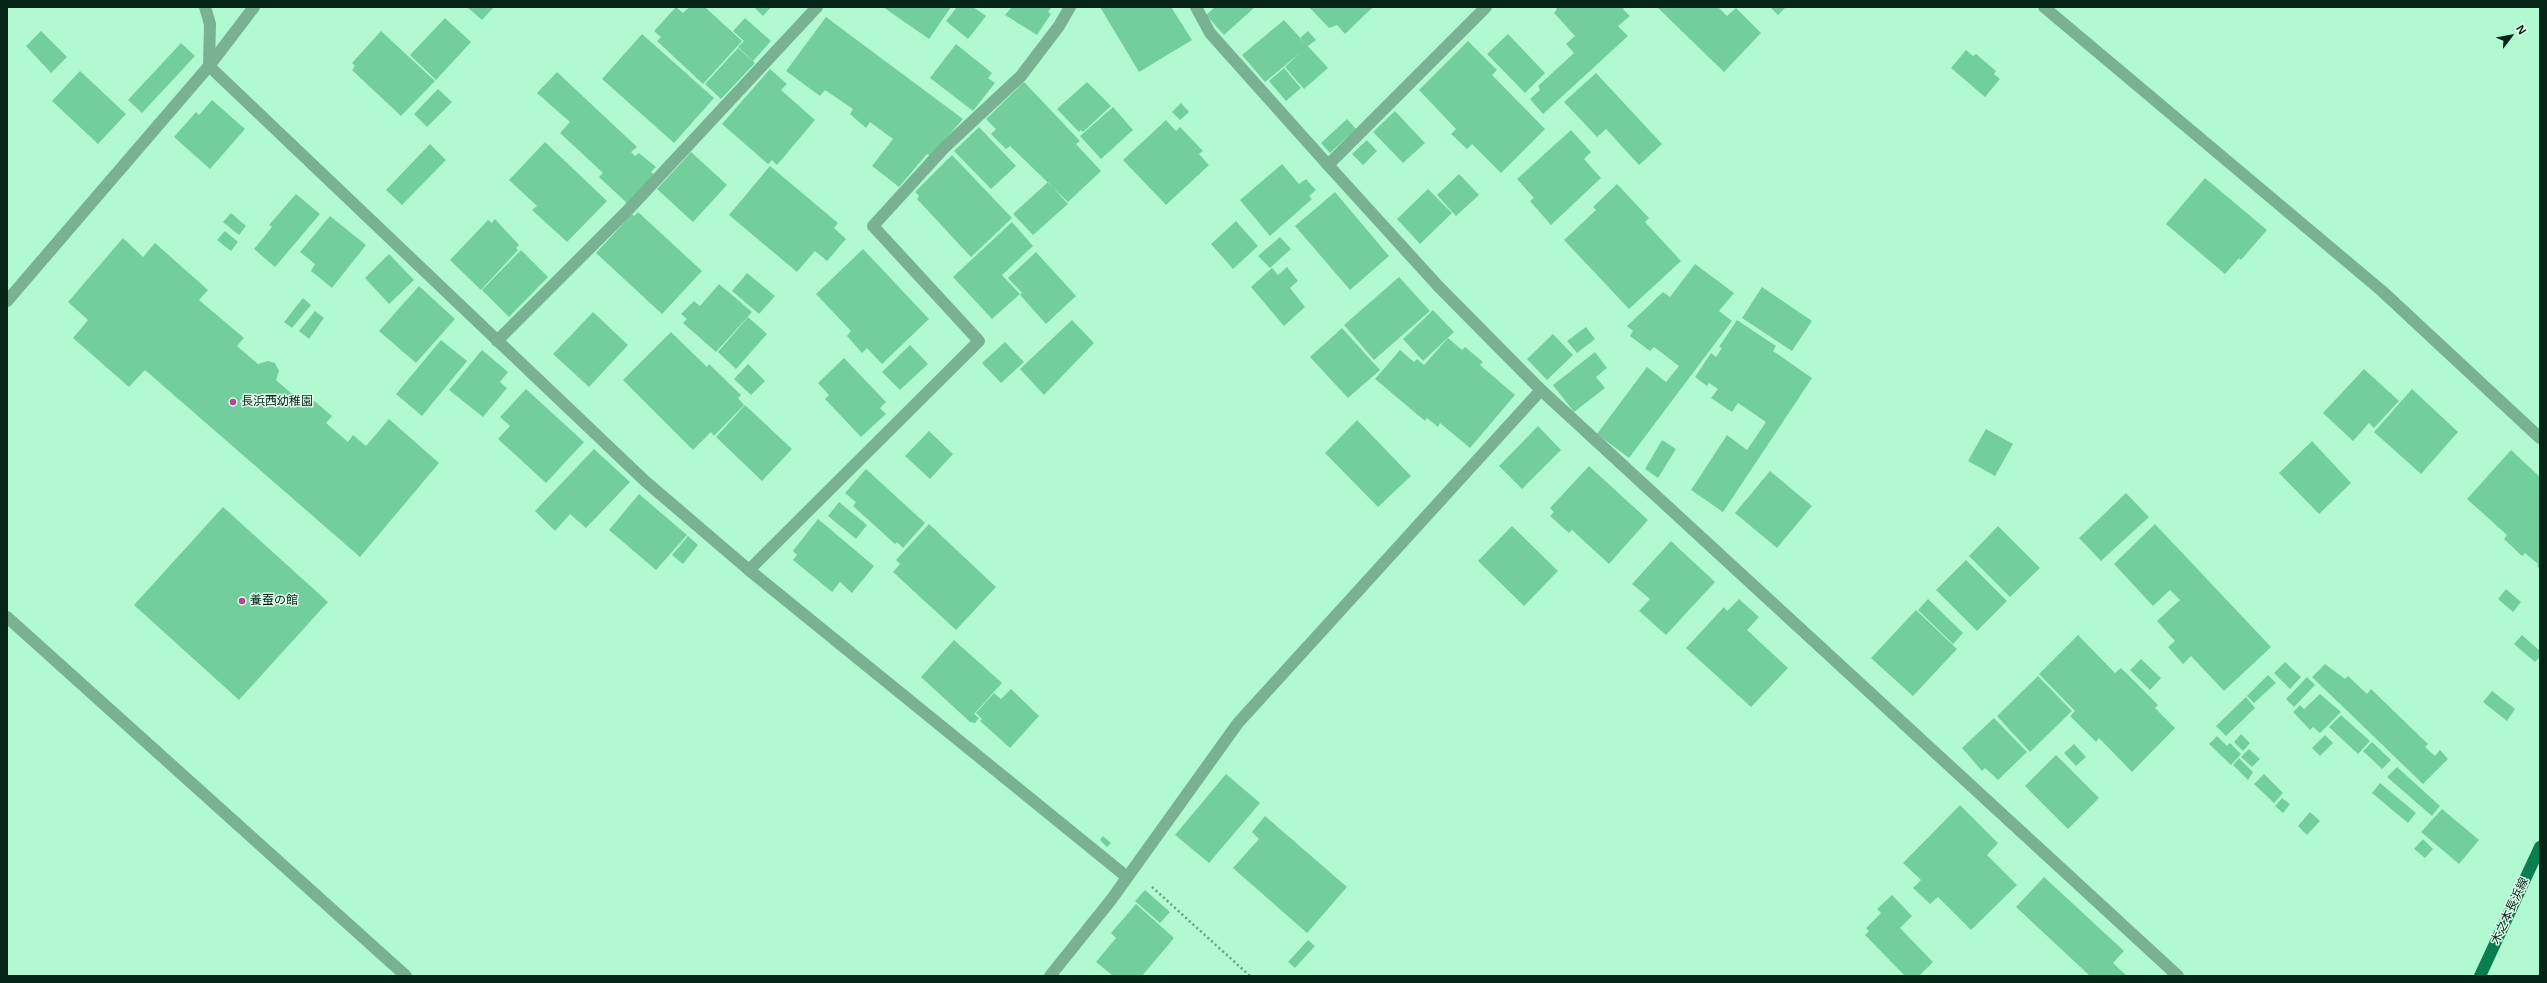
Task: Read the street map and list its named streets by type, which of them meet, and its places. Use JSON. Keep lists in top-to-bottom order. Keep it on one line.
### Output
{"streets":{"main road":["木之本長浜線"]},"places":["長浜西幼稚園","養蚕の館"],"north":"top right"}
